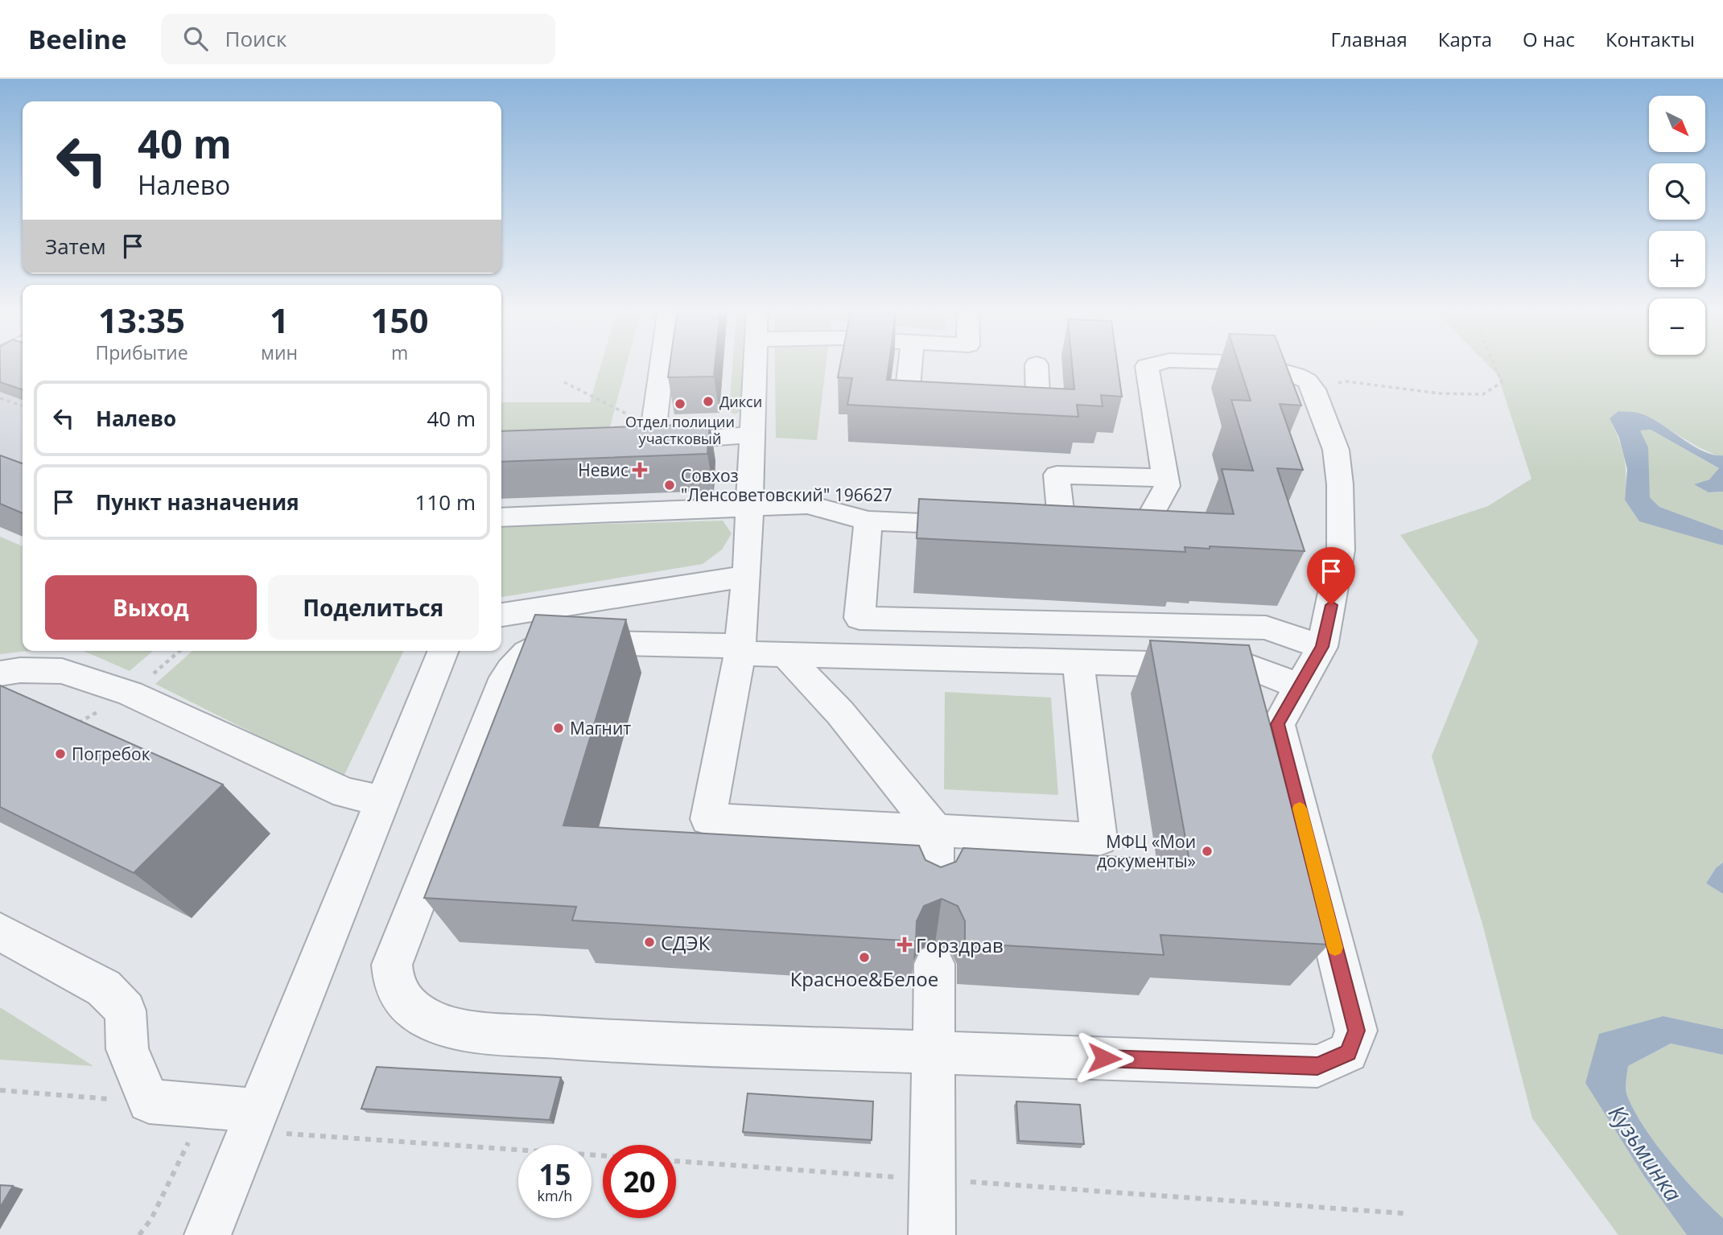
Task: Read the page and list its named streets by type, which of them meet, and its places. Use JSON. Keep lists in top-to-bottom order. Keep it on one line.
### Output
{"water":["Кузьминка"],"places":{"other":["Дикси","Отдел полиции участковый","Совхоз \"Ленсоветовский\" 196627","Магнит","Погребок","МФЦ «Мои документы»","СДЭК","Красное&Белое"],"health":["Невис","Горздрав"]},"north":"bottom right","page":{"header":"Beeline","search":"Поиск","nav":["Главная","Карта","О нас","Контакты"],"map_buttons":["+","−"],"turn":["40 m","Налево"],"then":"Затем","eta":["13:35","Прибытие","1","мин","150","m"],"list":[{"name":"Налево","value":"40 m"},{"name":"Пункт назначения","value":"110 m"}],"buttons":["Выход","Поделиться"],"speed":"15 km/h","limit":"20"}}
